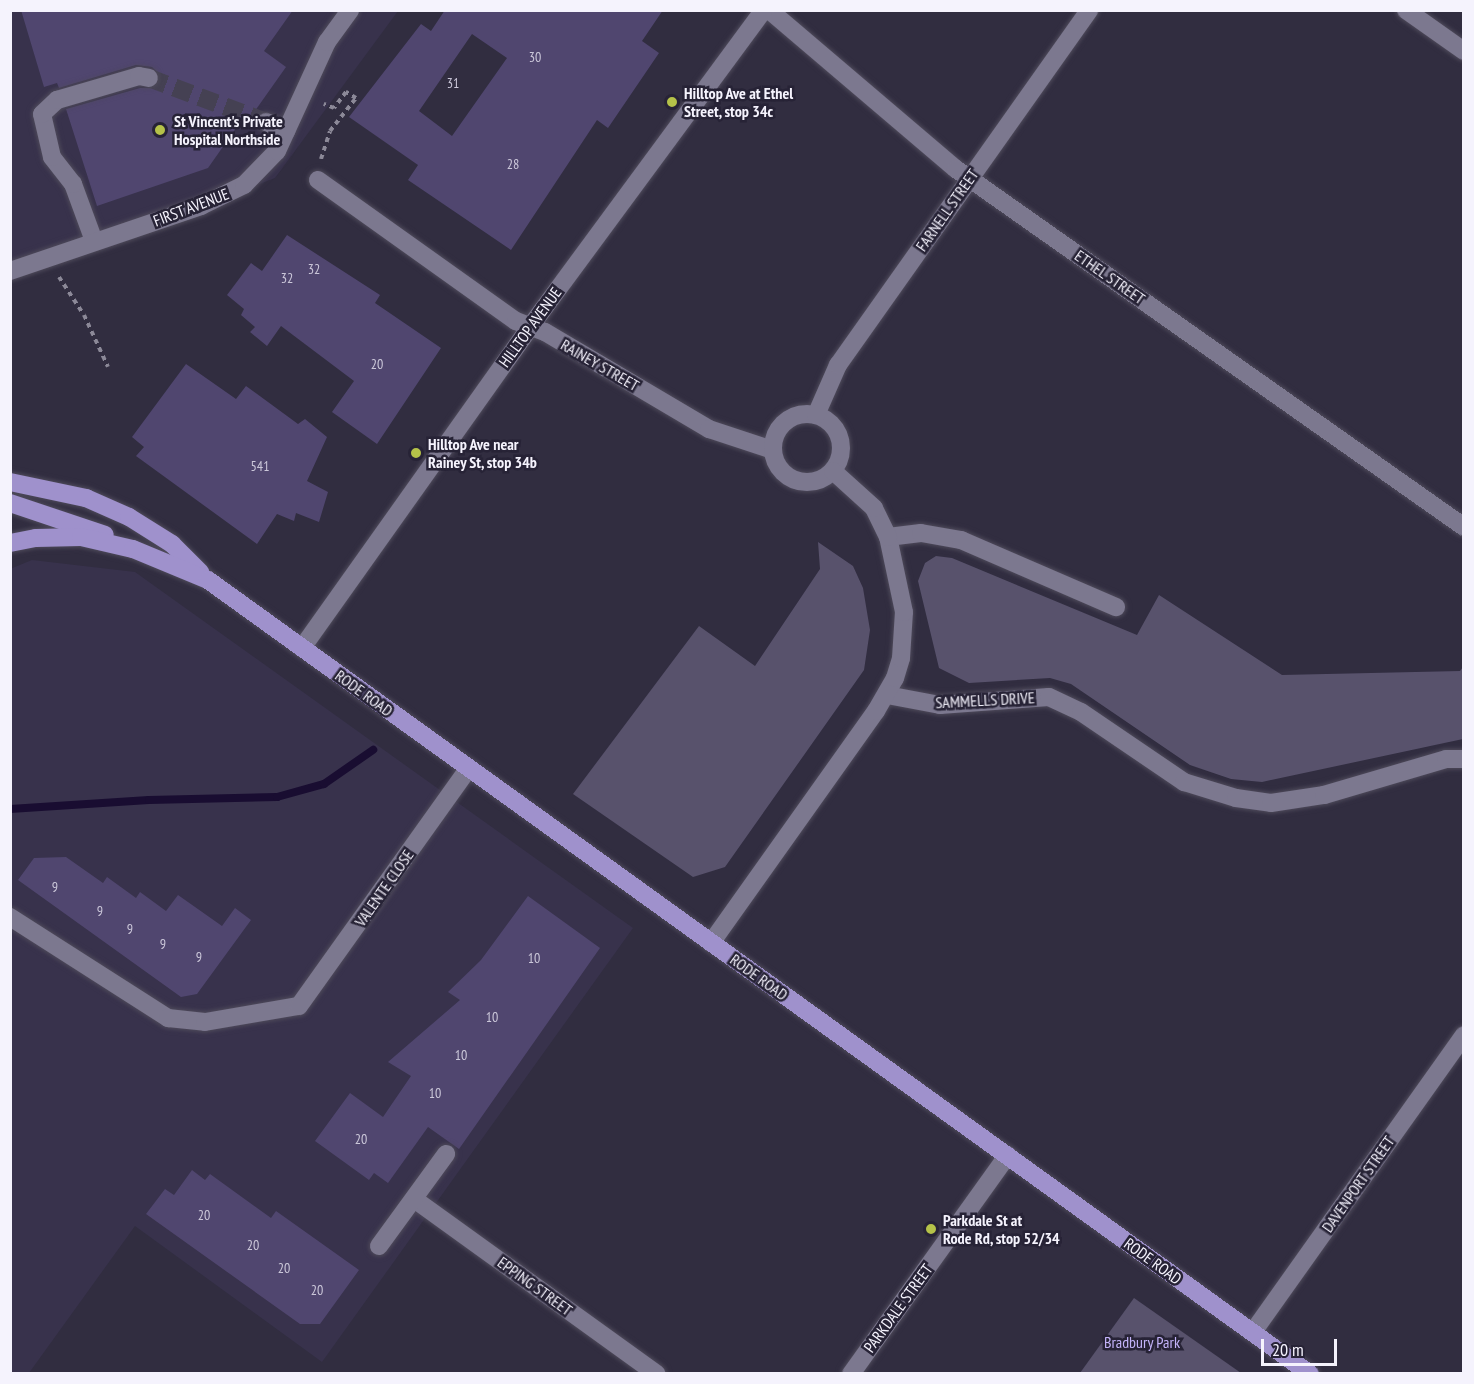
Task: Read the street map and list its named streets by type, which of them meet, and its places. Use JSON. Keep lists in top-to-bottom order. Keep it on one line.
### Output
{"streets":{"main road":["RODE ROAD"],"street":["FIRST AVENUE","FARNELL STREET","ETHEL STREET","HILLTOP AVENUE","RAINEY STREET","SAMMELLS DRIVE","VALENTE CLOSE","DAVENPORT STREET","EPPING STREET","PARKDALE STREET"]},"crossings":[["FARNELL STREET","ETHEL STREET"],["FARNELL STREET","RAINEY STREET"],["HILLTOP AVENUE","RAINEY STREET"],["HILLTOP AVENUE","RODE ROAD"],["RODE ROAD","VALENTE CLOSE"],["RODE ROAD","DAVENPORT STREET"],["RODE ROAD","PARKDALE STREET"]],"parks":["Bradbury Park"],"places":["Hilltop Ave at Ethel Street, stop 34c","St Vincent's Private Hospital Northside","Hilltop Ave near Rainey St, stop 34b","Parkdale St at Rode Rd, stop 52/34"],"house_numbers":["30","31","28","32","32","20","541","9","9","9","9","9","10","10","10","10","20","20","20","20","20"],"scale_bar":"20 m"}
